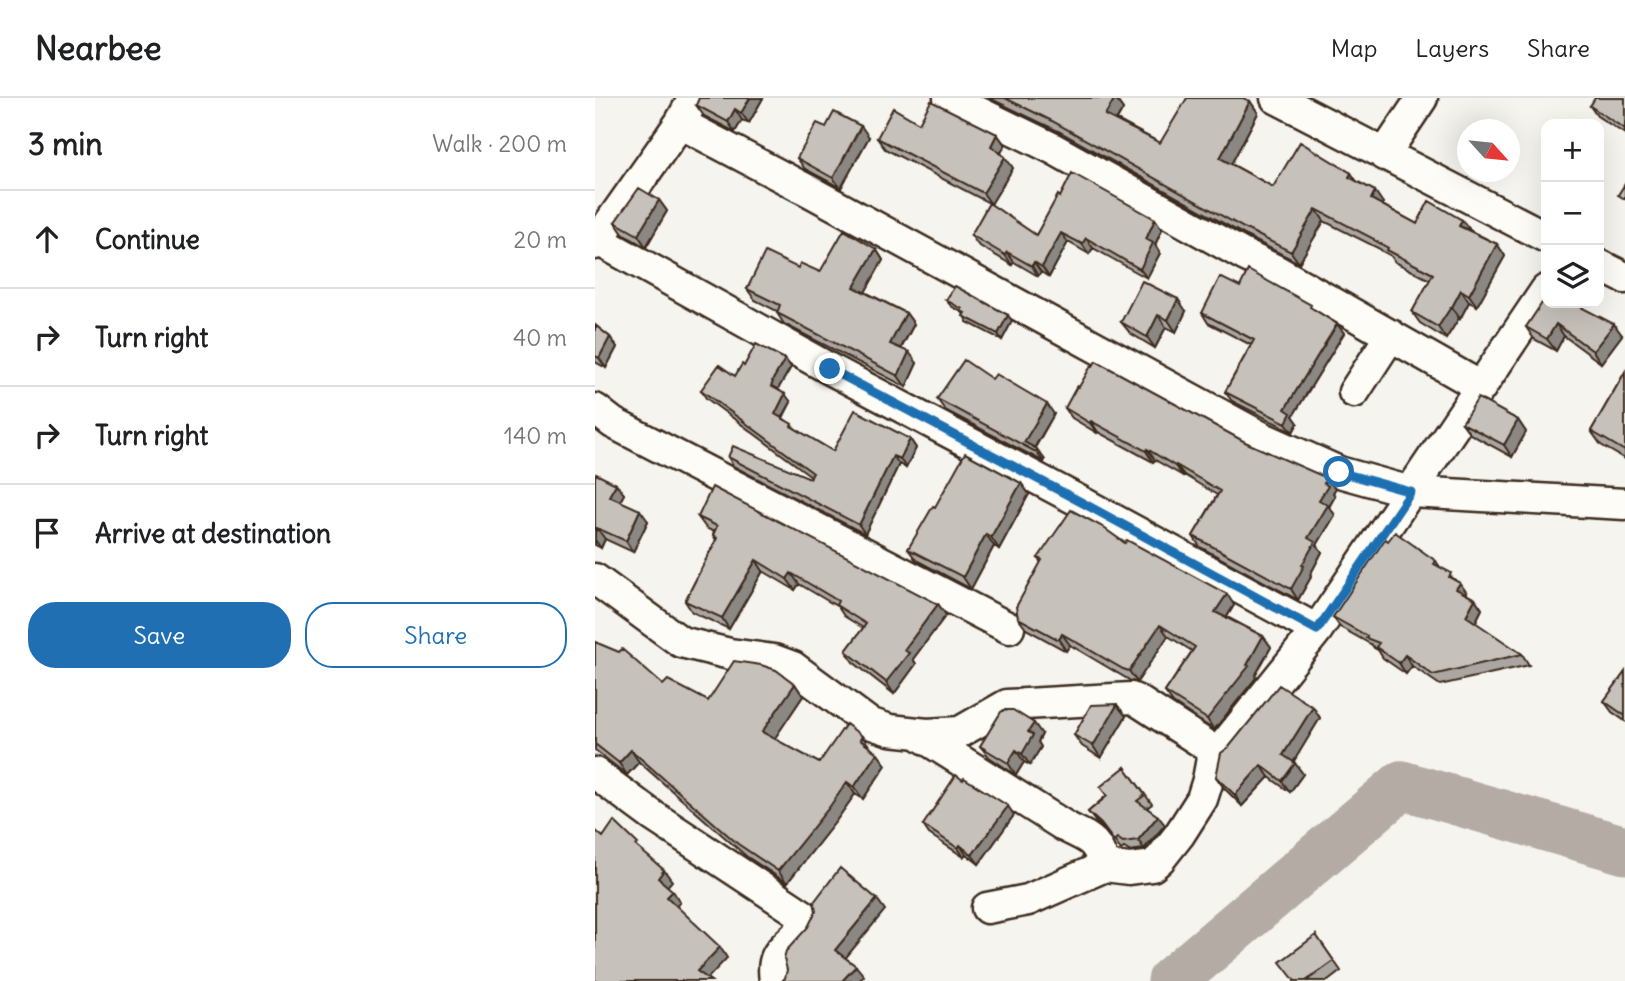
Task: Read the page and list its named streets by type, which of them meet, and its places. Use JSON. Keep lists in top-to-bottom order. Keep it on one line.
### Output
{"north":"bottom right","page":{"header":"Nearbee","nav":["Map","Layers","Share"],"heading":["3 min","Walk · 200 m"],"map_buttons":["+","−"],"list":[["Continue","20 m"],["Turn right","40 m"],["Turn right","140 m"],"Arrive at destination"],"buttons":["Save","Share"]}}
